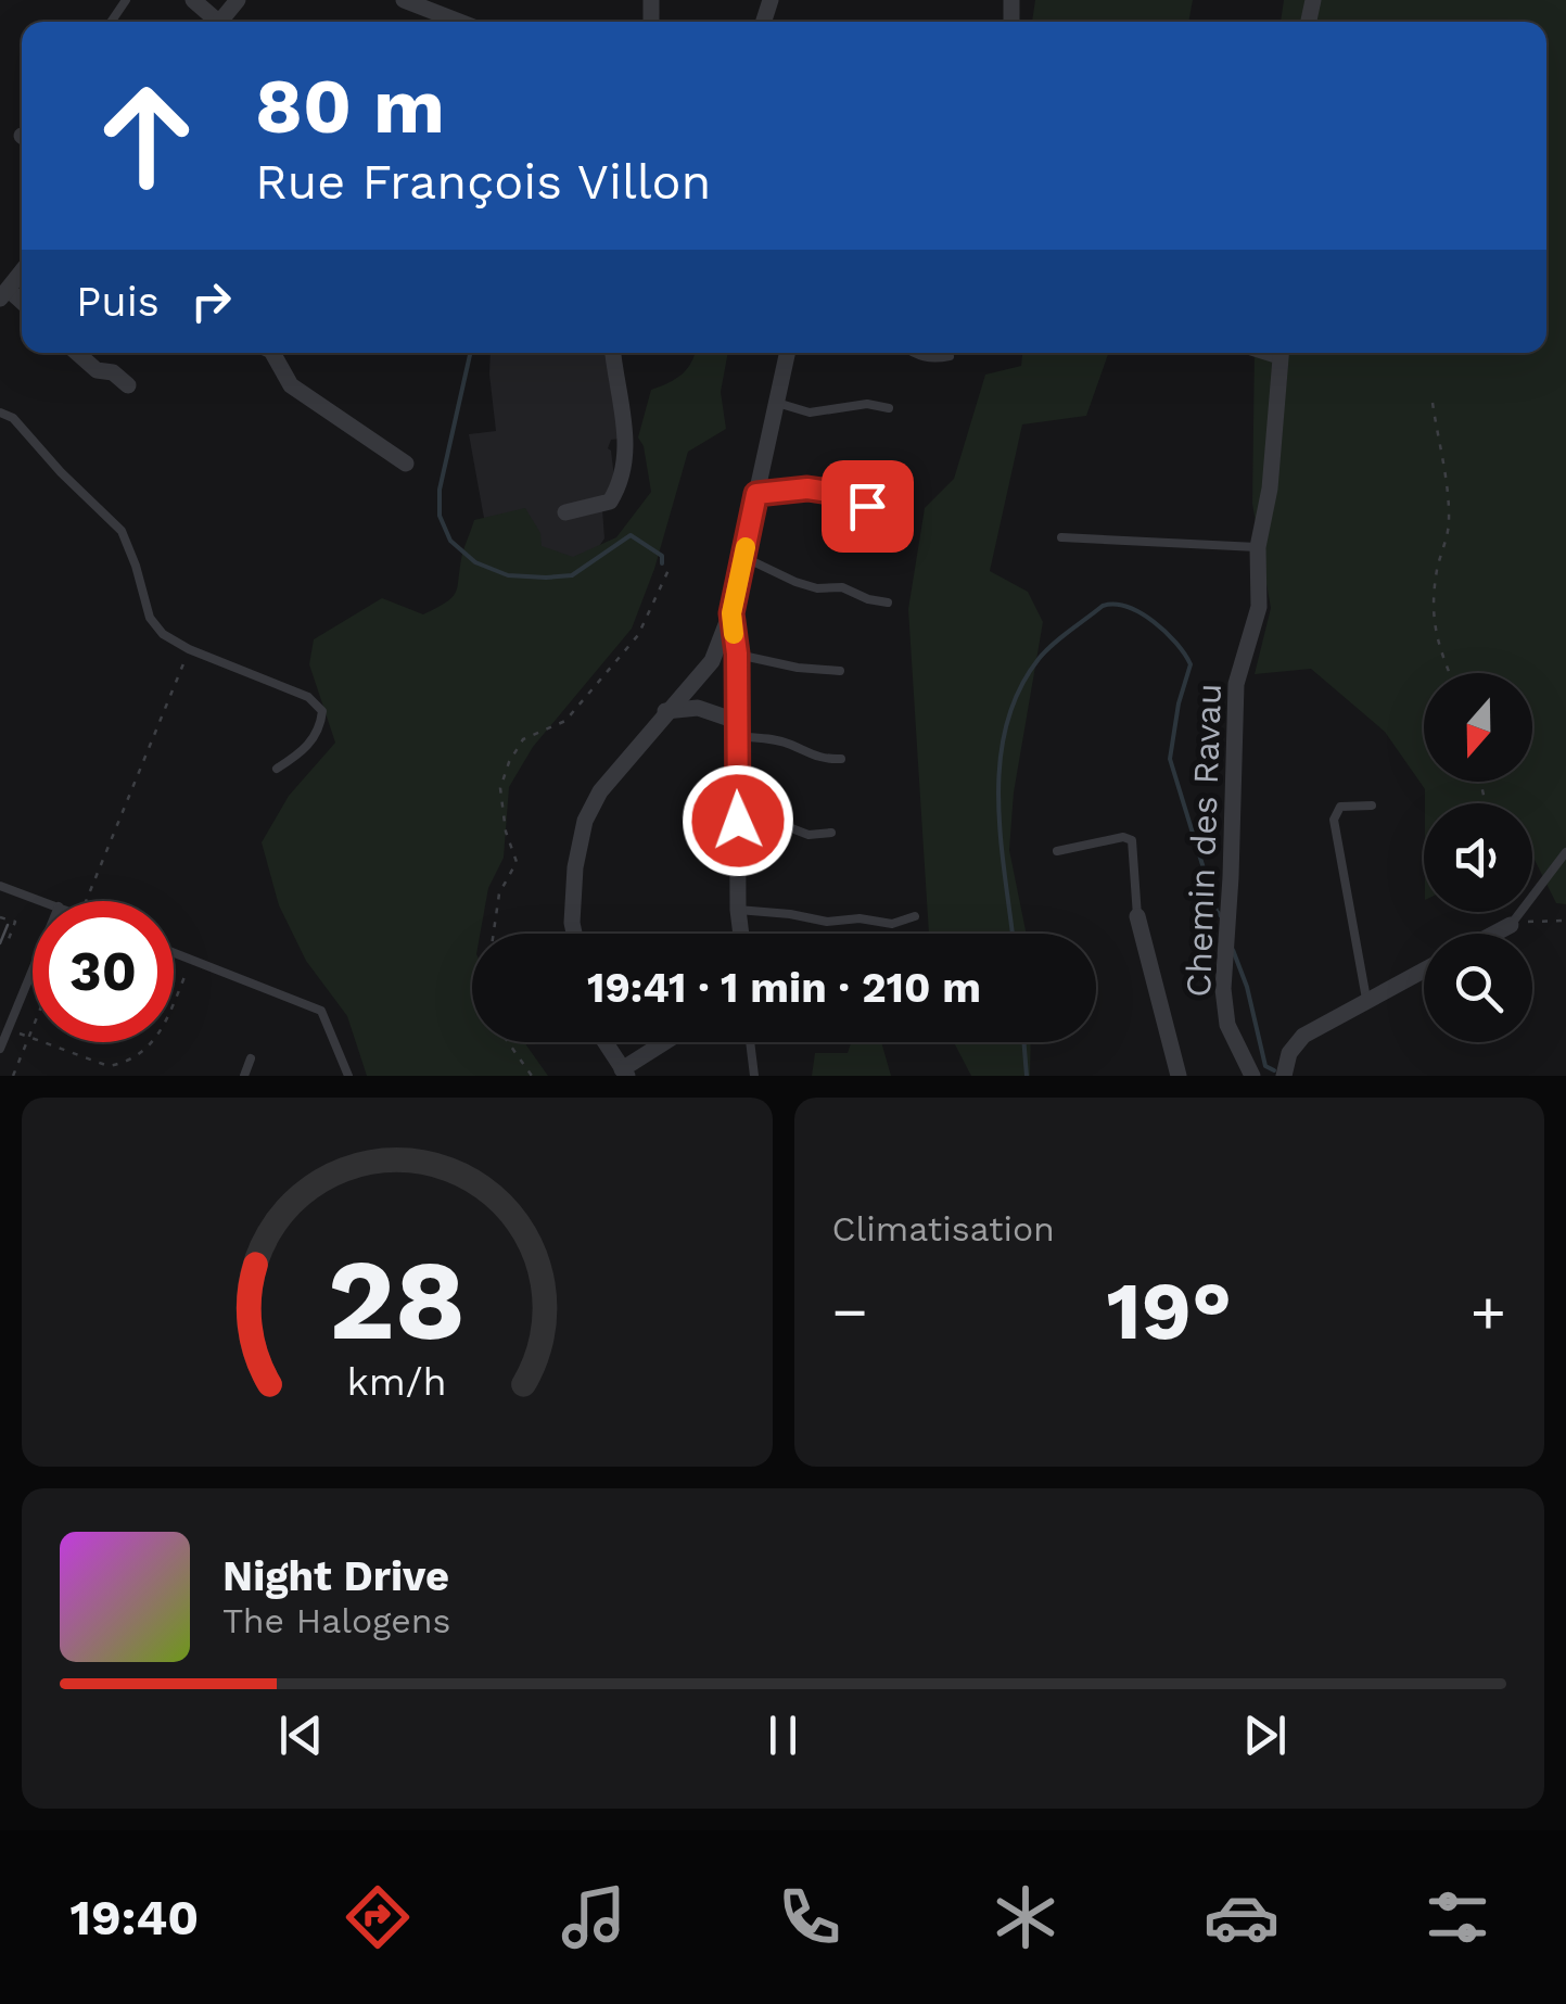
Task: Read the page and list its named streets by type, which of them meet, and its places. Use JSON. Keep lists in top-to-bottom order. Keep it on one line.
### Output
{"streets":{"street":["Chemin des Ravau"]},"north":"bottom","page":{"turn":["80 m","Rue François Villon"],"then":"Puis","limit":"30","trip":"19:41 · 1 min · 210 m","tile":"Climatisation","heat":["−","19°","+"],"song":["Night Drive","The Halogens"],"tabs":"19:40","gauge":["28","km/h"]}}
